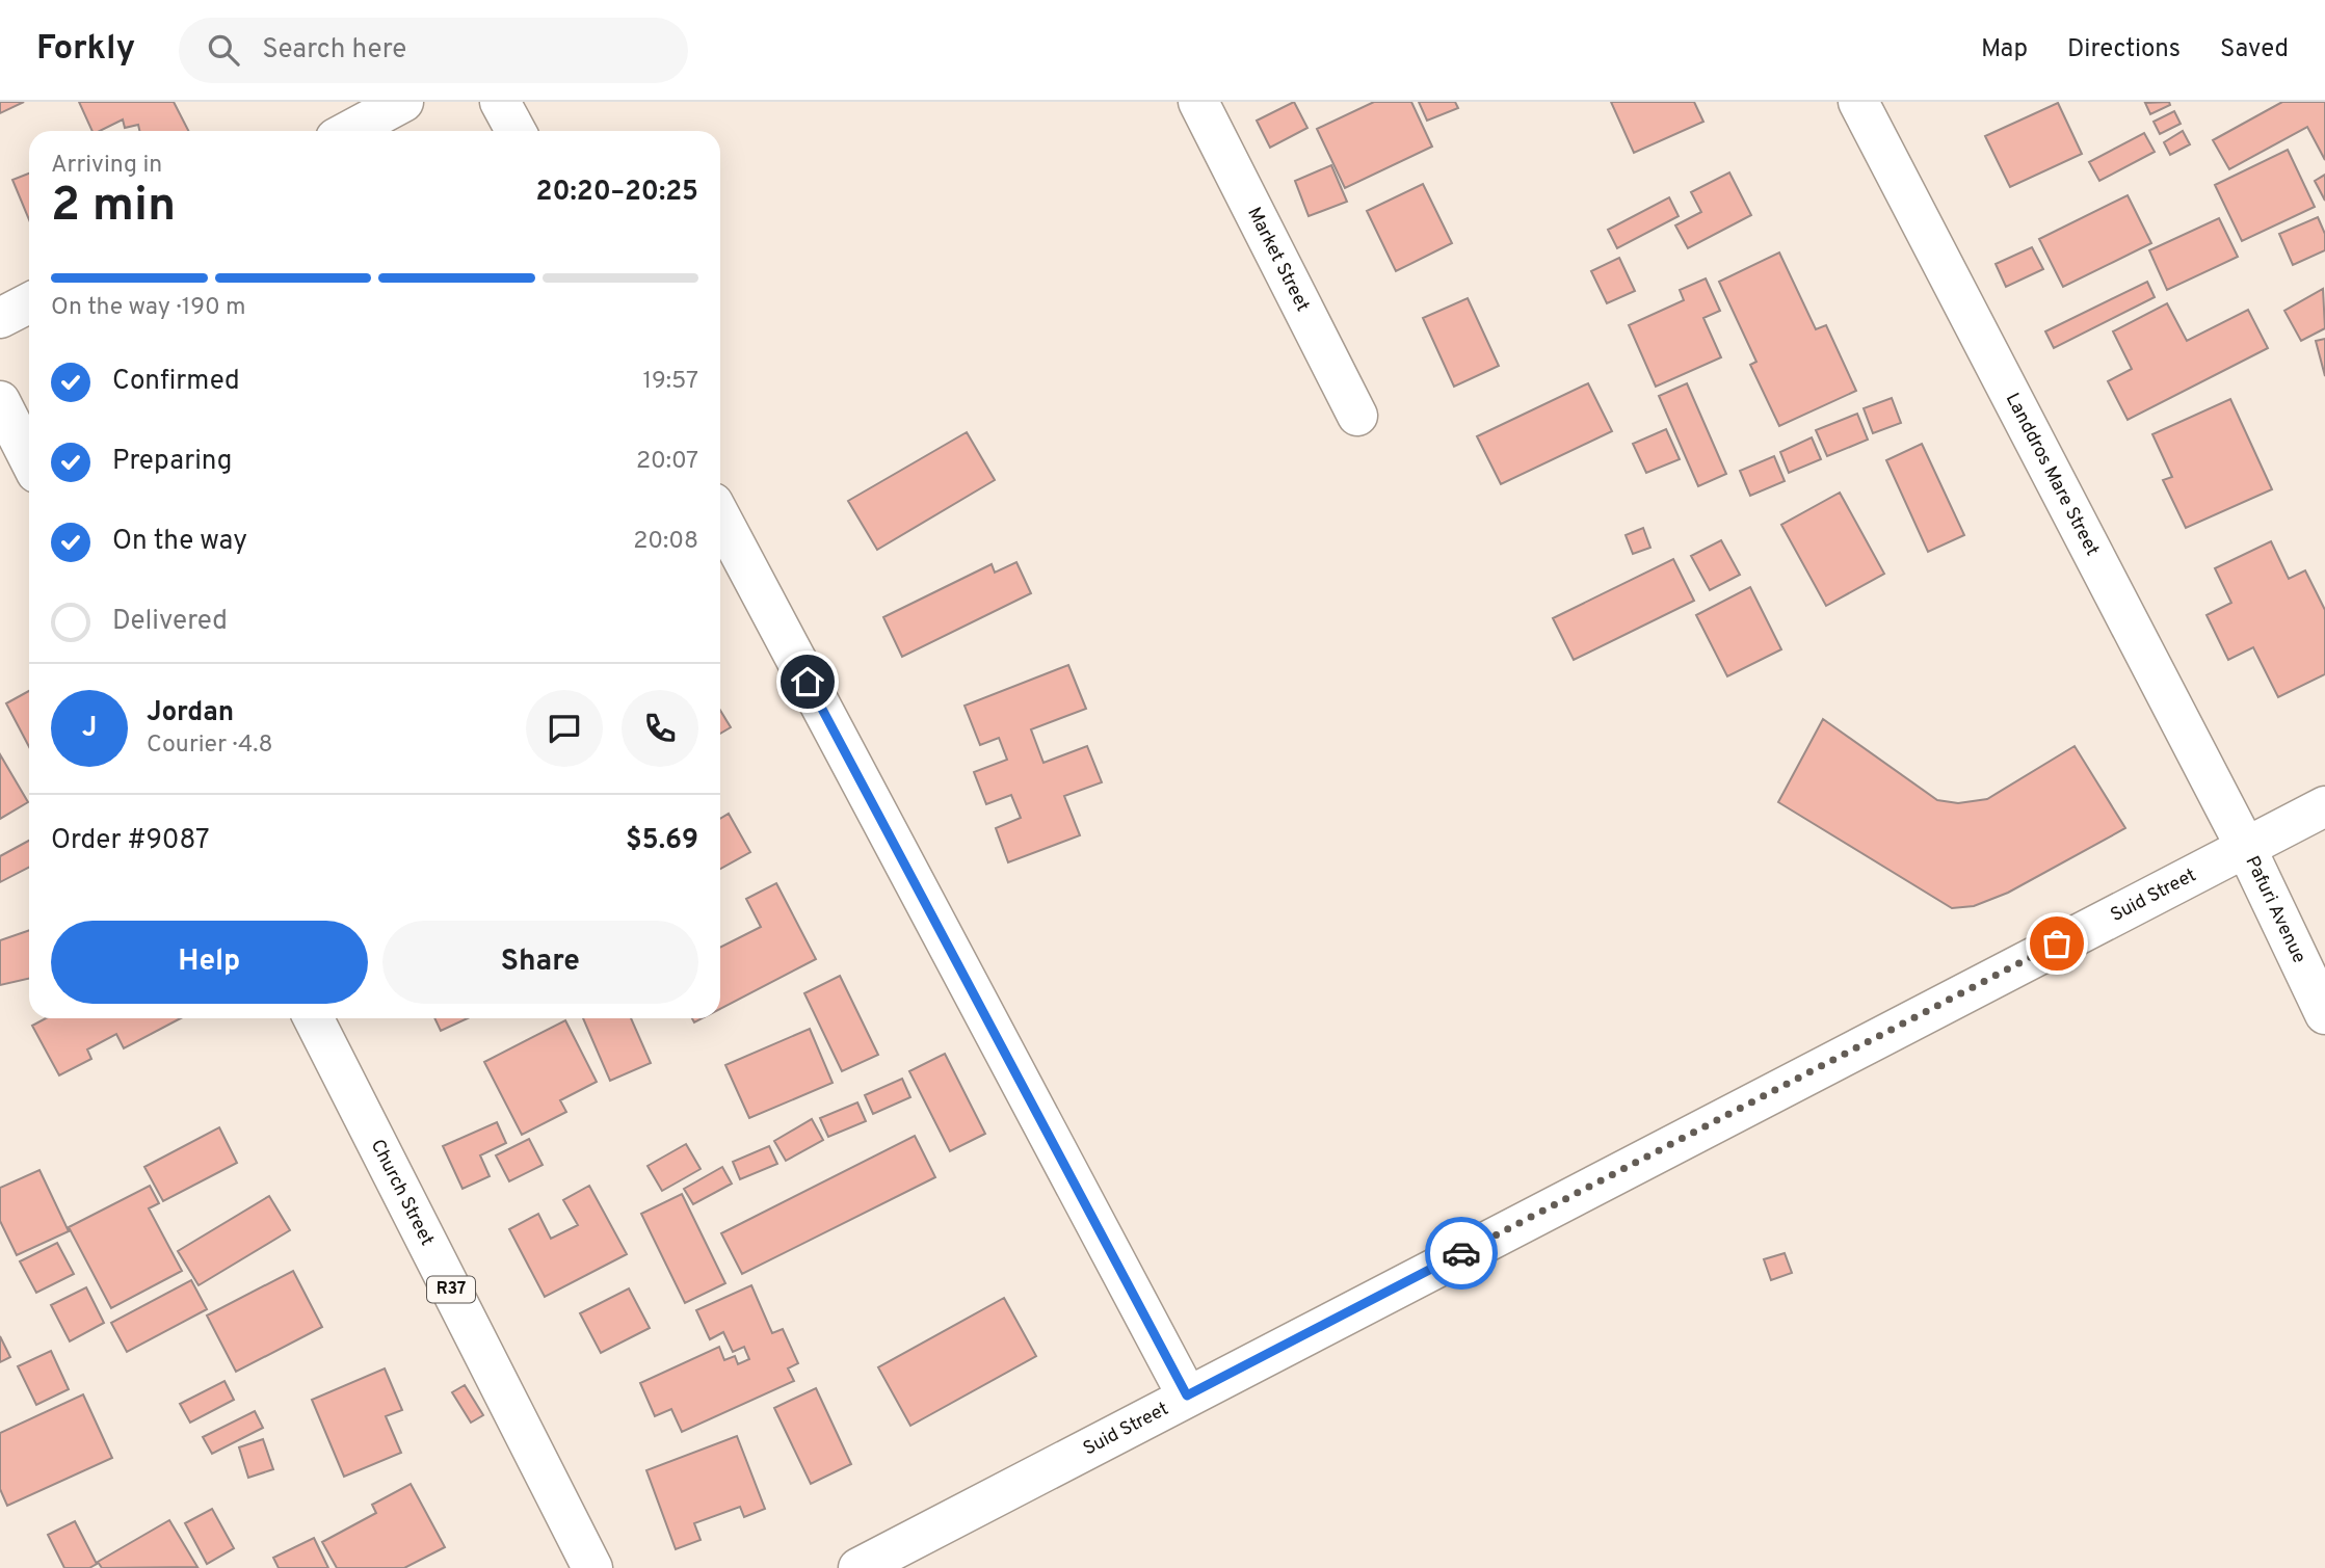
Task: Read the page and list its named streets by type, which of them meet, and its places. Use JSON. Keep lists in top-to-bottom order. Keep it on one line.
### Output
{"streets":{"street":["Market Street","Landdros Mare Street","Suid Street","Pafuri Avenue","Church Street","R37"]},"crossings":[["Landdros Mare Street","Suid Street"],["Landdros Mare Street","Pafuri Avenue"],["Suid Street","Pafuri Avenue"]],"page":{"header":"Forkly","search":"Search here","nav":["Map","Directions","Saved"],"heading":["2 min","Arriving in","20:20–20:25"],"panel":["Jordan","Courier · 4.8","Order #9087","$5.69"],"bar":"On the way · 190 m","list":[["Confirmed","19:57"],["Preparing","20:07"],["On the way","20:08"],"Delivered"],"round":"J","buttons":["Help","Share"]}}
